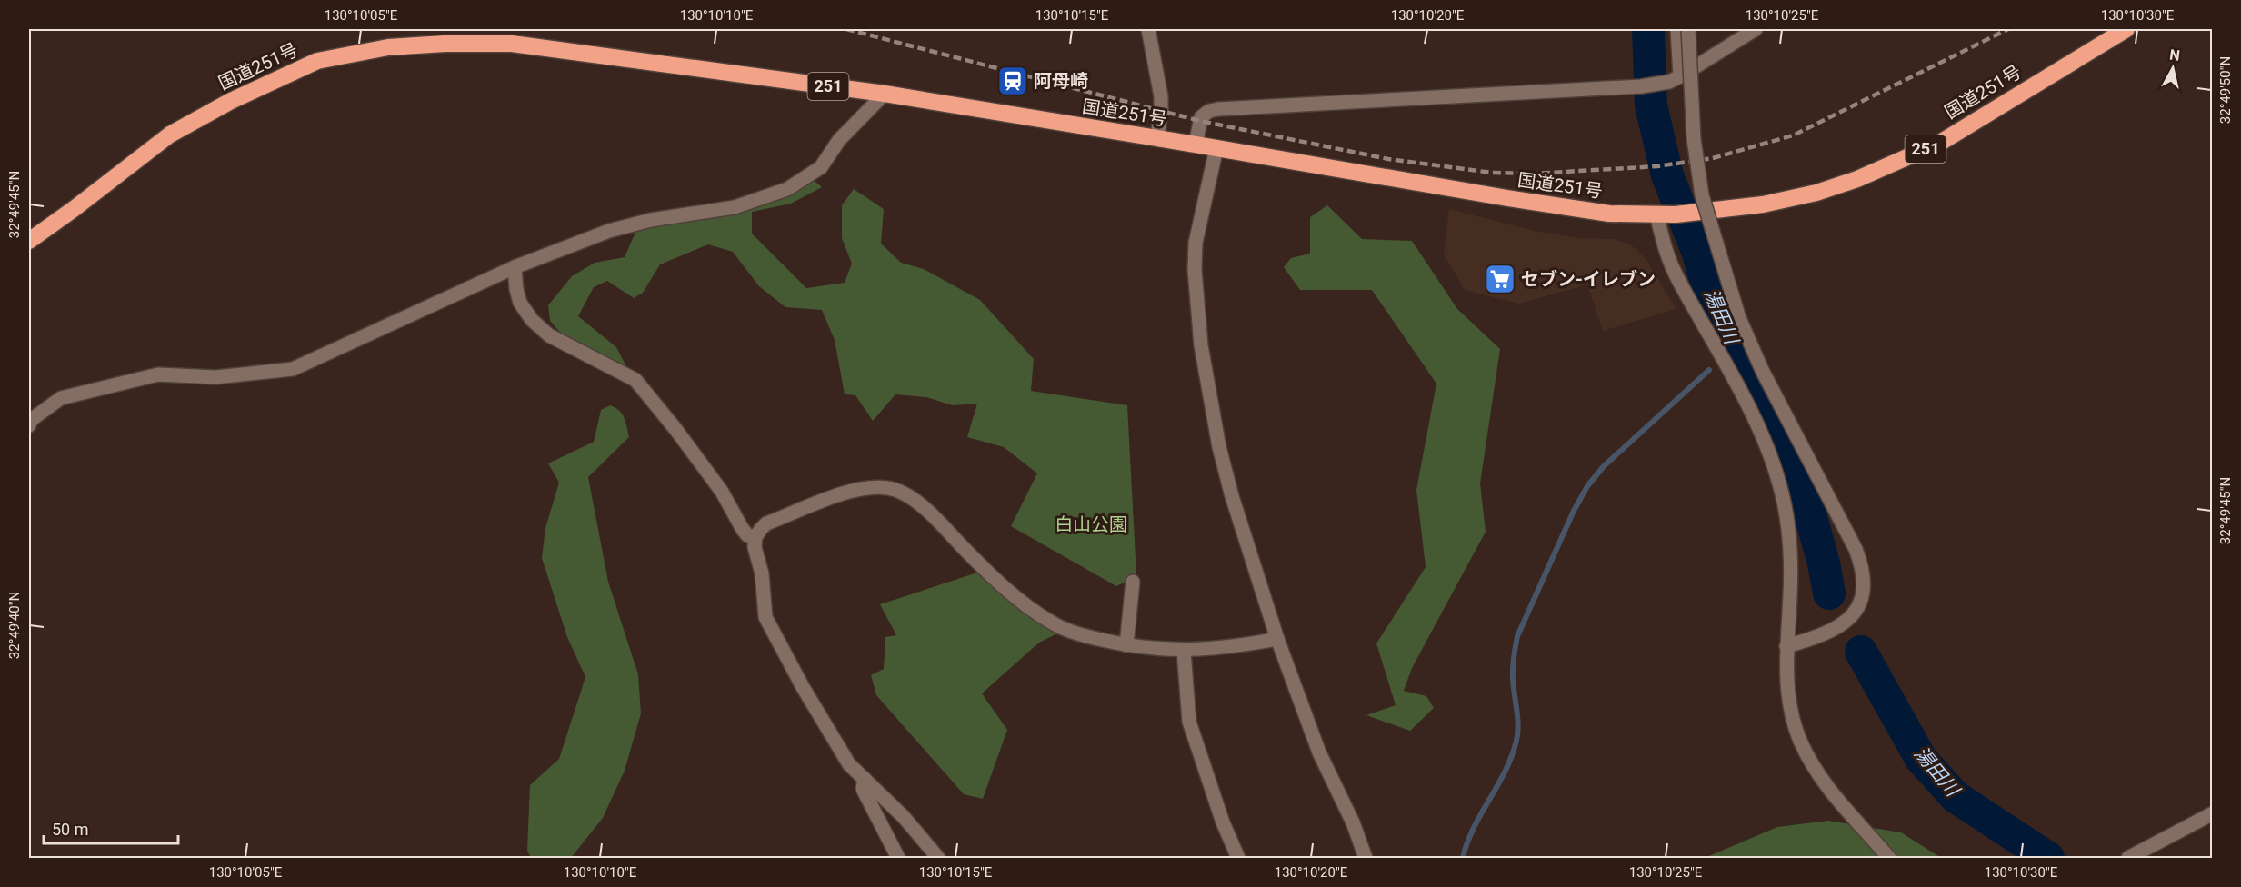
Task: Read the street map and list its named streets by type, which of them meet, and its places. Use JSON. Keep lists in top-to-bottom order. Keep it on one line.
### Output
{"streets":{"highway":["国道251号","251"]},"water":["湯田川"],"parks":["白山公園"],"places":{"station":["阿母崎"],"supermarket":["セブン-イレブン"]},"scale_bar":"50 m","north":"top","coordinates":["130°10'05\"E","130°10'10\"E","130°10'15\"E","130°10'20\"E","130°10'25\"E","130°10'30\"E","32°49'50\"N","32°49'45\"N","32°49'40\"N"]}
